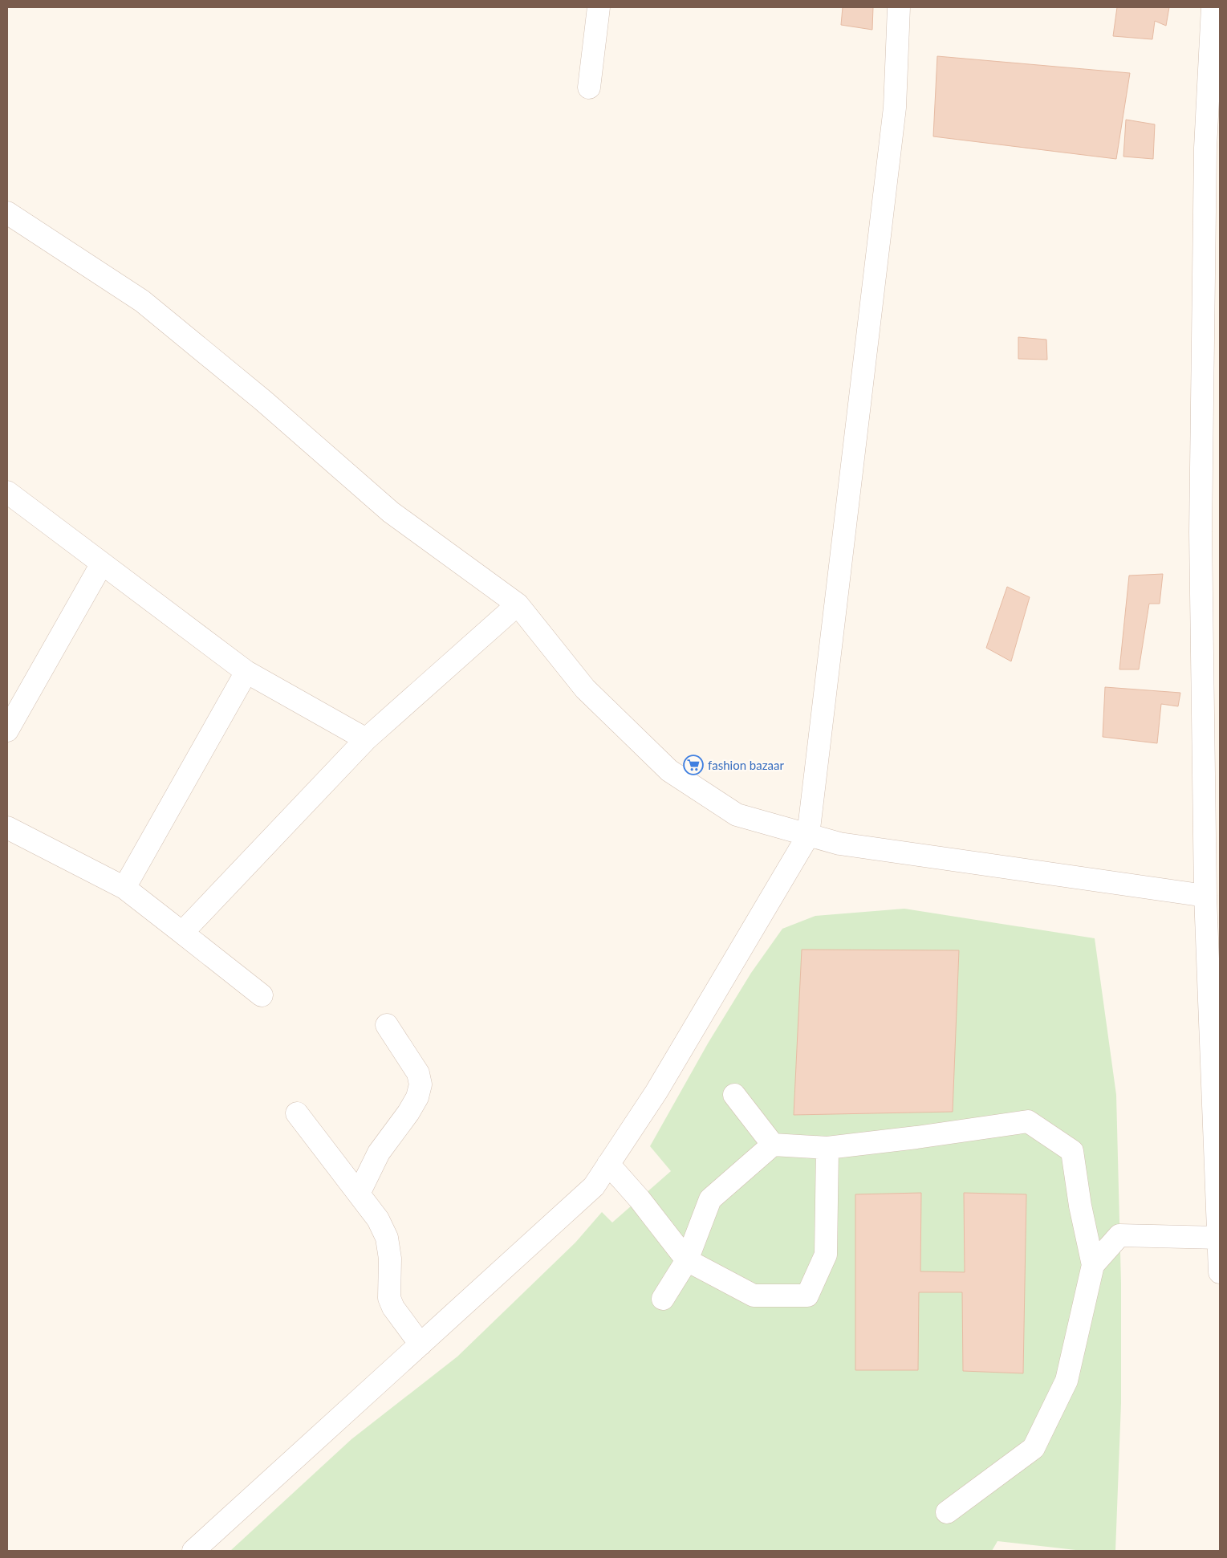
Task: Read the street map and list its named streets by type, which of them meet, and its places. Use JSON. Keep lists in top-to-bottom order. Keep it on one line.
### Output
{"places":{"supermarket":["fashion bazaar"]}}
